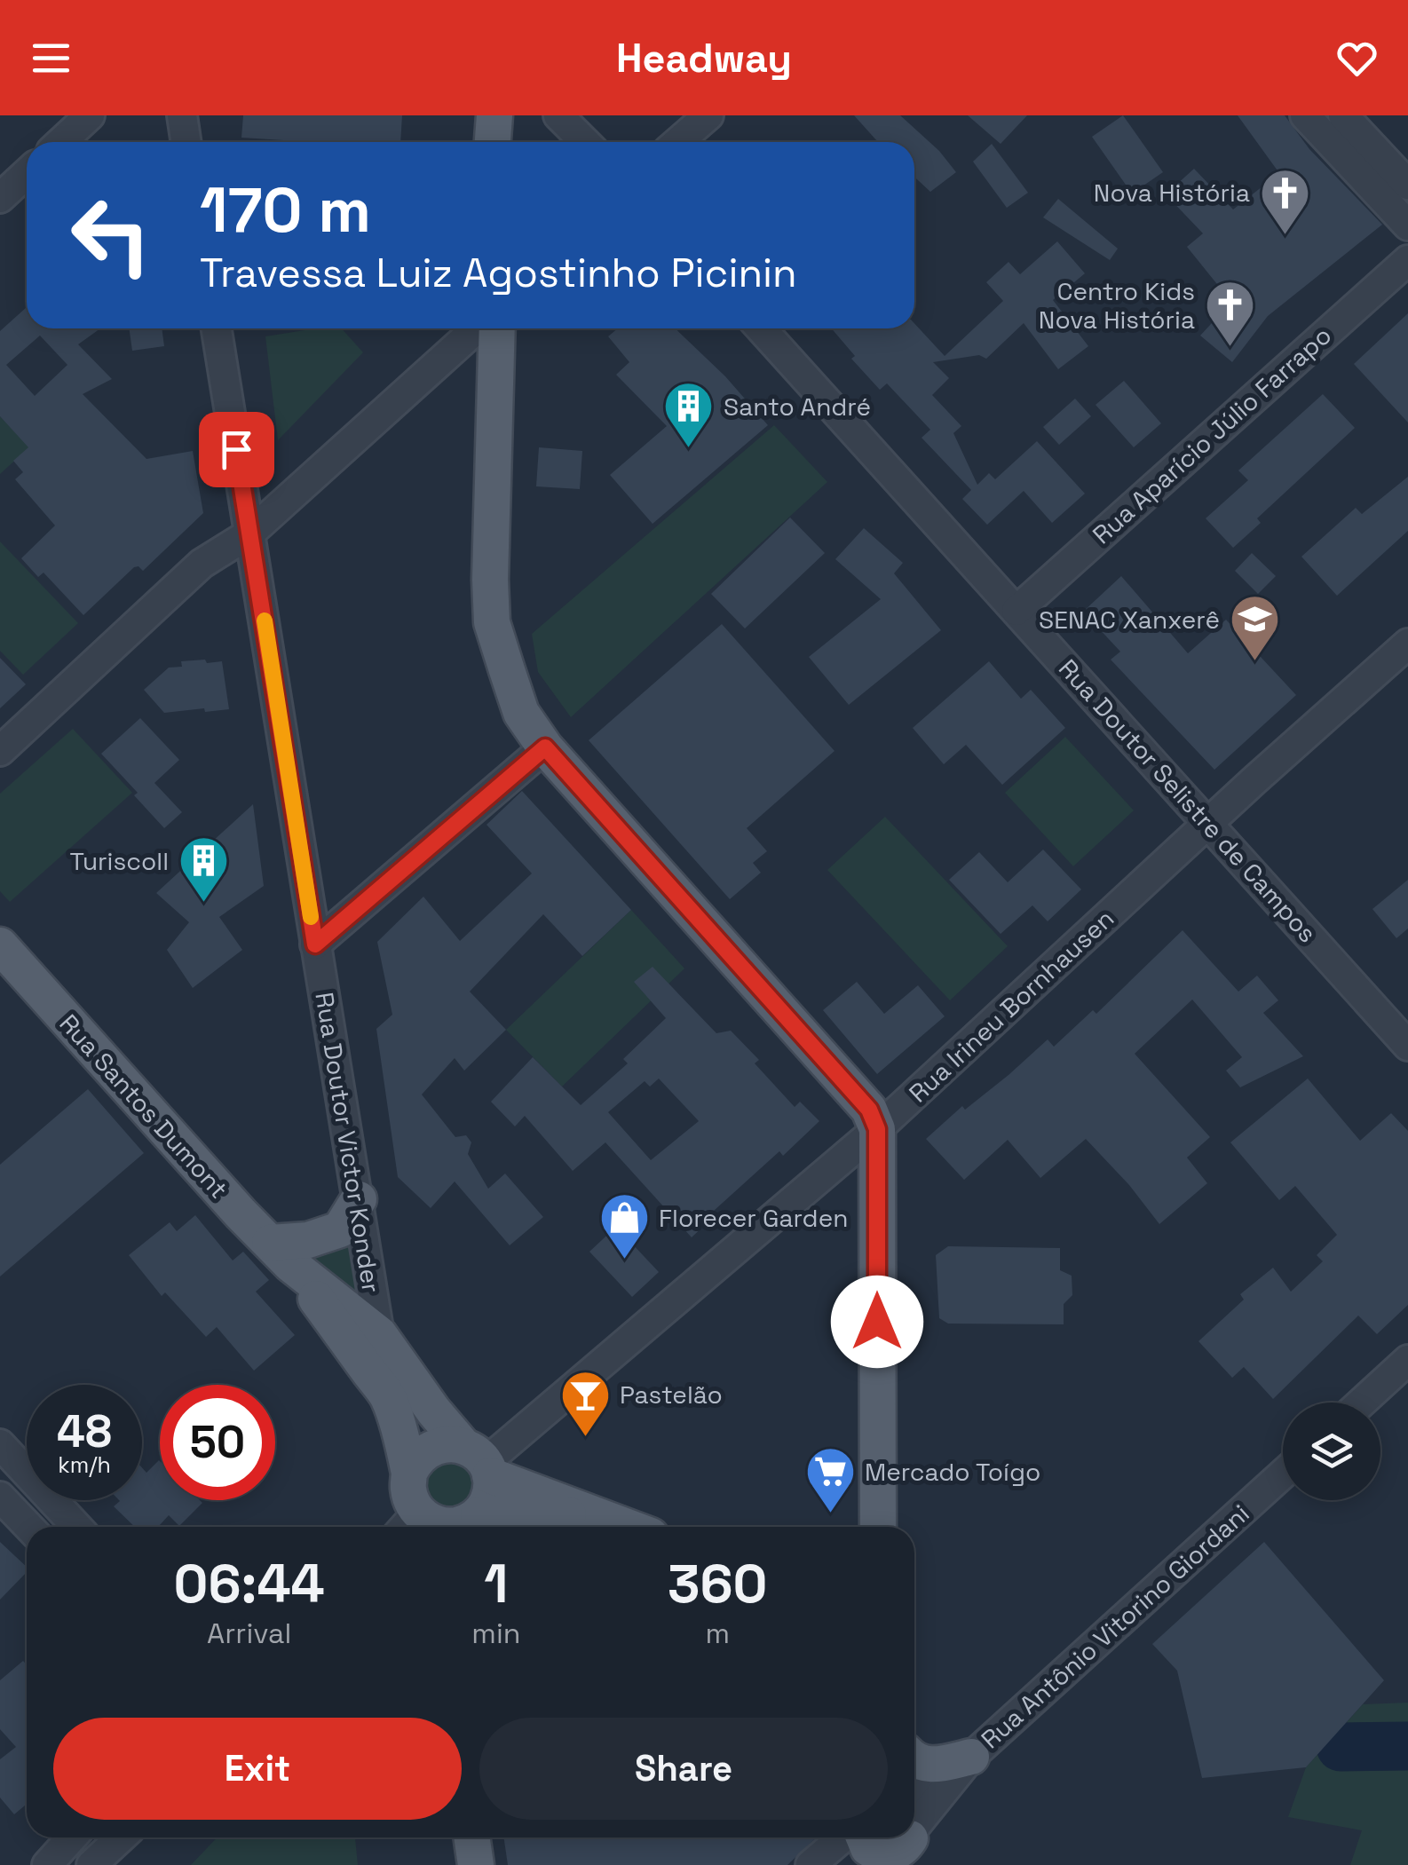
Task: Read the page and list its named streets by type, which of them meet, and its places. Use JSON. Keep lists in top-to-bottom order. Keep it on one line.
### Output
{"streets":{"main road":["Rua Santos Dumont"],"street":["Rua Aparício Júlio Farrapo","Rua Doutor Selistre de Campos","Rua Irineu Bornhausen","Rua Doutor Victor Konder","Rua Antônio Vitorino Giordani"]},"crossings":[["Rua Aparício Júlio Farrapo","Rua Doutor Selistre de Campos"],["Rua Doutor Selistre de Campos","Rua Irineu Bornhausen"],["Rua Irineu Bornhausen","Rua Santos Dumont"],["Rua Santos Dumont","Rua Doutor Victor Konder"]],"places":{"church":["Nova História","Centro Kids Nova História"],"building":["Santo André","Turiscoll"],"school or university":["SENAC Xanxerê"],"shop":["Florecer Garden"],"bar":["Pastelão"],"supermarket":["Mercado Toígo"]},"page":{"header":"Headway","turn":["170 m","Travessa Luiz Agostinho Picinin"],"speed":"48 km/h","limit":"50","eta":["06:44","Arrival","1","min","360","m"],"buttons":["Exit","Share"]}}
